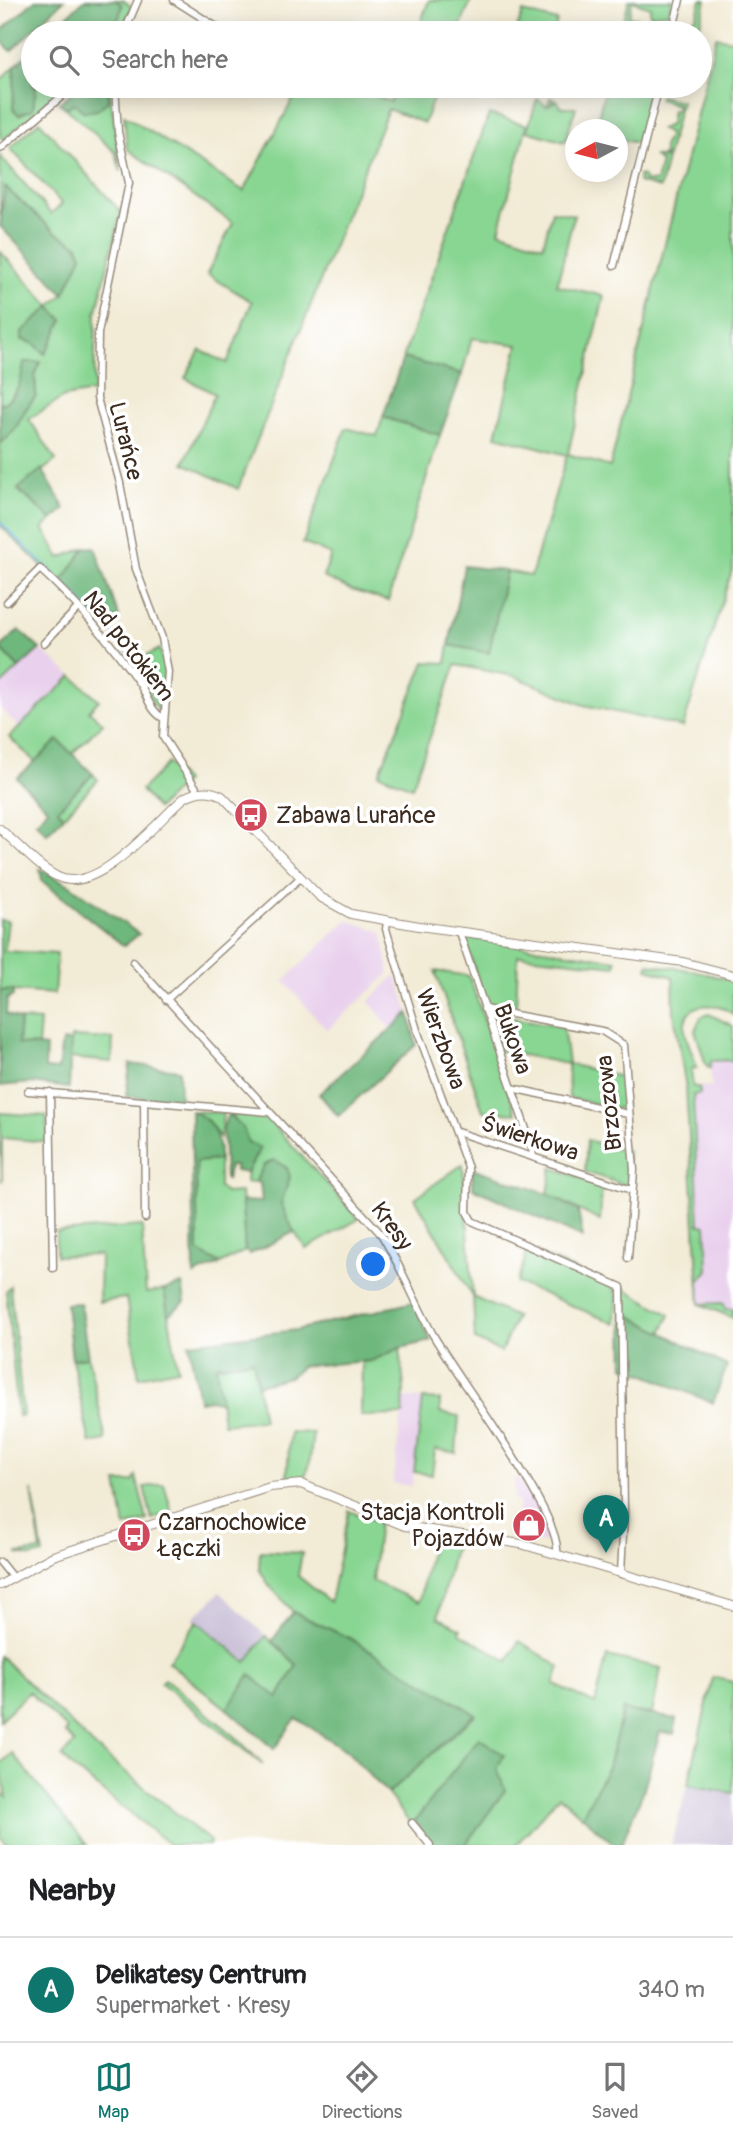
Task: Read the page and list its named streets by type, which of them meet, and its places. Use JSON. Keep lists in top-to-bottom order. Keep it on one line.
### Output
{"streets":{"street":["Lurańce","Nad potokiem","Wierzbowa","Bukowa","Brzozowa","Świerkowa","Kresy"]},"crossings":[["Lurańce","Nad potokiem"],["Wierzbowa","Świerkowa"],["Bukowa","Brzozowa"],["Bukowa","Świerkowa"],["Brzozowa","Świerkowa"]],"places":{"bus stop":["Zabawa Lurańce","Czarnochowice Łączki"],"shop":["Stacja Kontroli Pojazdów"]},"north":"left","page":{"search":"Search here","pins":"A","heading":"Nearby","list":[{"mark":"A","name":"Delikatesy Centrum","note":"Supermarket · Kresy","value":"340 m"}],"nav":["Map","Directions","Saved"]}}
